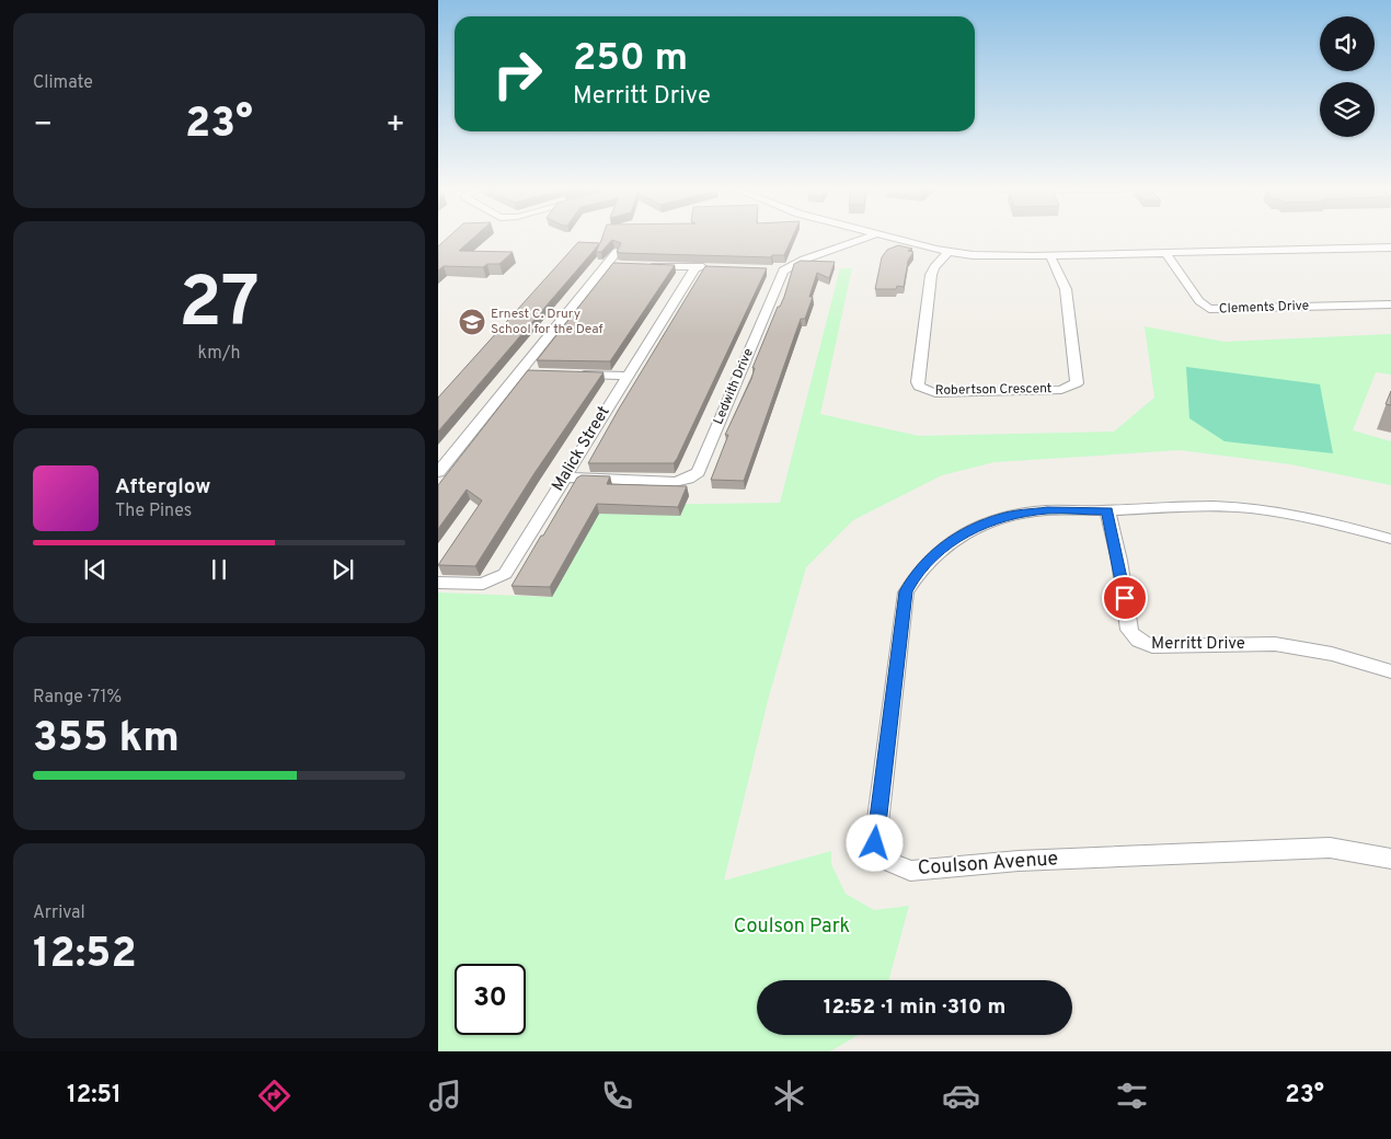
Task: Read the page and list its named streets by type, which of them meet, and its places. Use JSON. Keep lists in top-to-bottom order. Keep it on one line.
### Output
{"streets":{"street":["Clements Drive","Ledwith Drive","Robertson Crescent","Malick Street","Merritt Drive","Coulson Avenue"]},"crossings":[["Ledwith Drive","Malick Street"],["Merritt Drive","Coulson Avenue"]],"parks":["Coulson Park"],"places":{"school or university":["Ernest C. Drury School for the Deaf"]},"page":{"tile":["Climate",["27","km/h"],["Range · 71%","355 km"],["Arrival","12:52"]],"turn":["250 m","Merritt Drive"],"heat":["−","23°","+"],"song":["Afterglow","The Pines"],"limit":"30","trip":"12:52 · 1 min · 310 m","tabs":["12:51","23°"]}}
